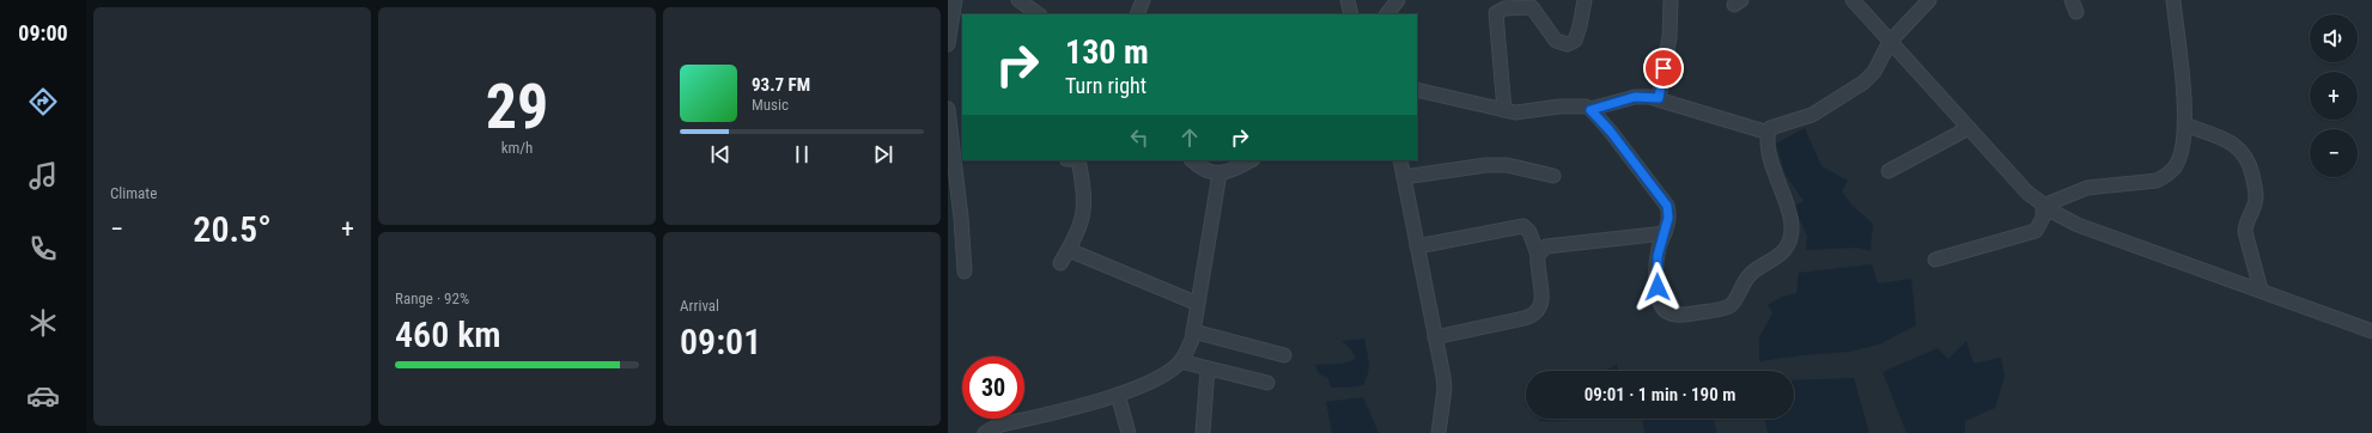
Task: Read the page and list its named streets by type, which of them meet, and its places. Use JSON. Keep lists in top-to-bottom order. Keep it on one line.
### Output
{"page":{"tabs":"09:00","tile":["Climate",["29","km/h"],["Range · 92%","460 km"],["Arrival","09:01"]],"map_buttons":["+","−"],"turn":["130 m","Turn right"],"song":["93.7 FM","Music"],"heat":["−","20.5°","+"],"limit":"30","trip":"09:01 · 1 min · 190 m"}}
